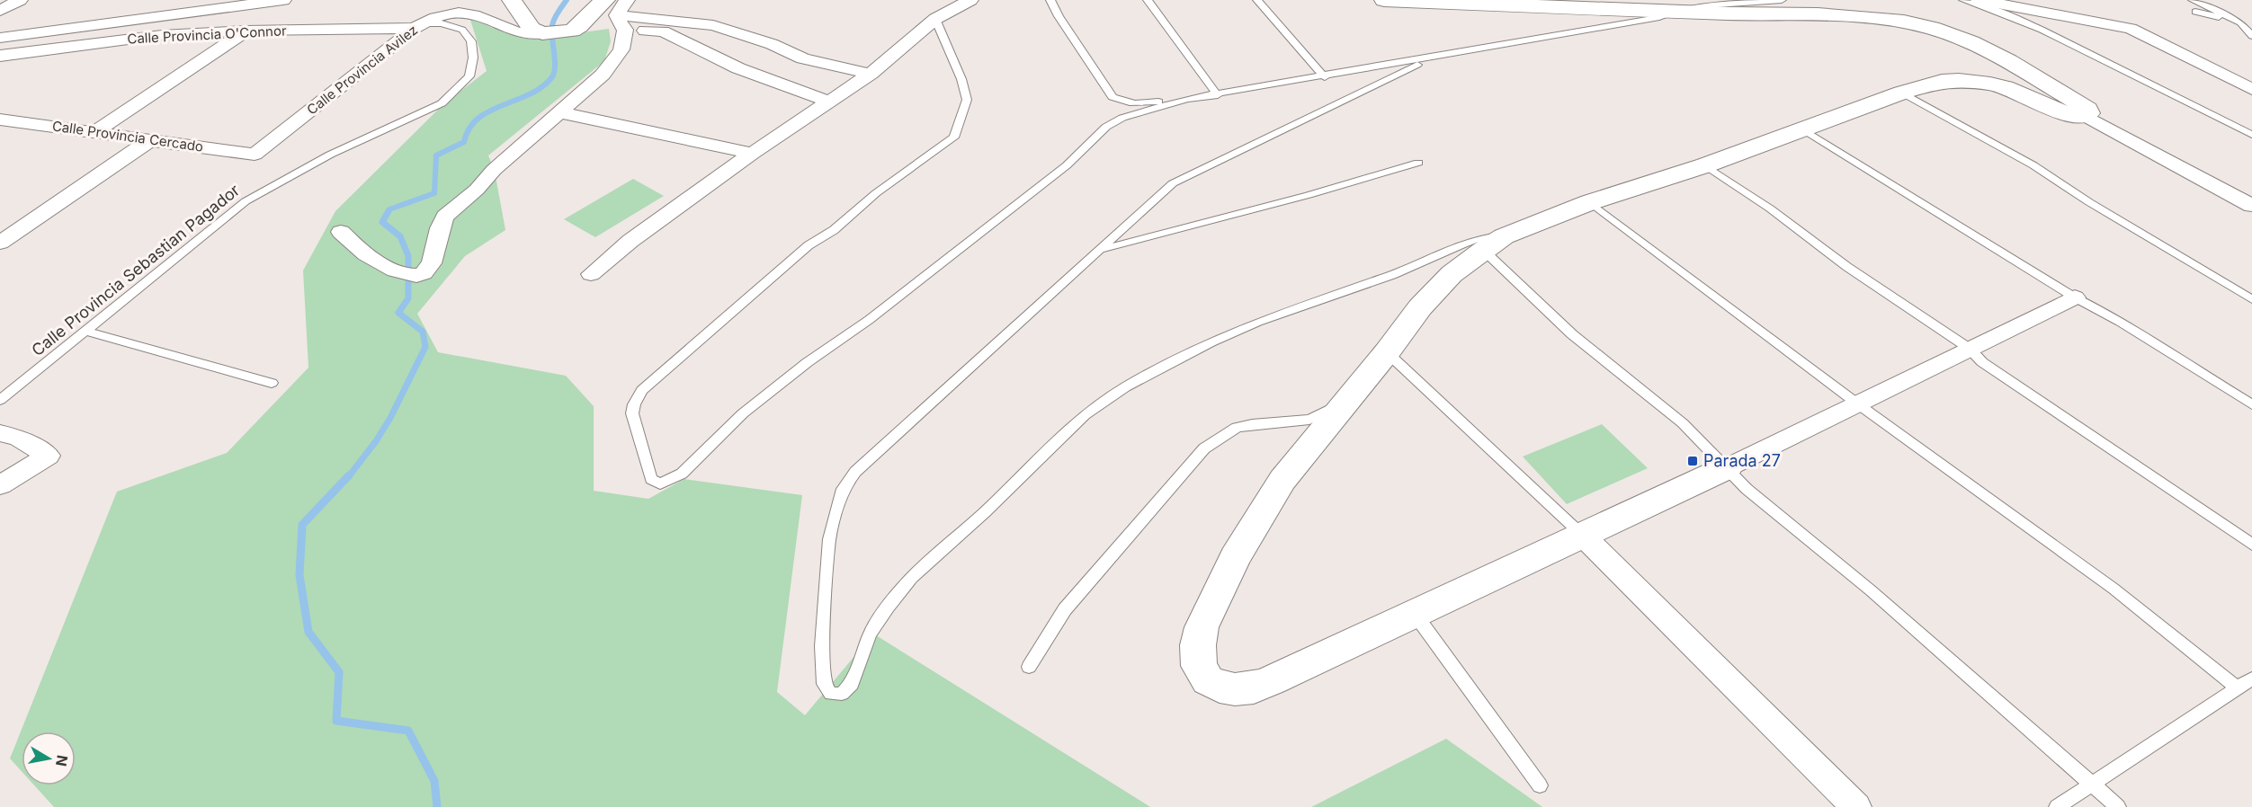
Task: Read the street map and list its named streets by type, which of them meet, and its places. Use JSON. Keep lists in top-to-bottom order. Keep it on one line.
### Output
{"streets":{"street":["Calle Provincia O'Connor","Calle Provincia Avilez","Calle Provincia Cercado"],"lane":["Calle Provincia Sebastian Pagador"]},"crossings":[["Calle Provincia O'Connor","Calle Provincia Avilez"],["Calle Provincia O'Connor","Calle Provincia Sebastian Pagador"],["Calle Provincia Avilez","Calle Provincia Cercado"],["Calle Provincia Avilez","Calle Provincia Sebastian Pagador"]],"places":{"transit":["Parada 27"]},"north":"right"}
